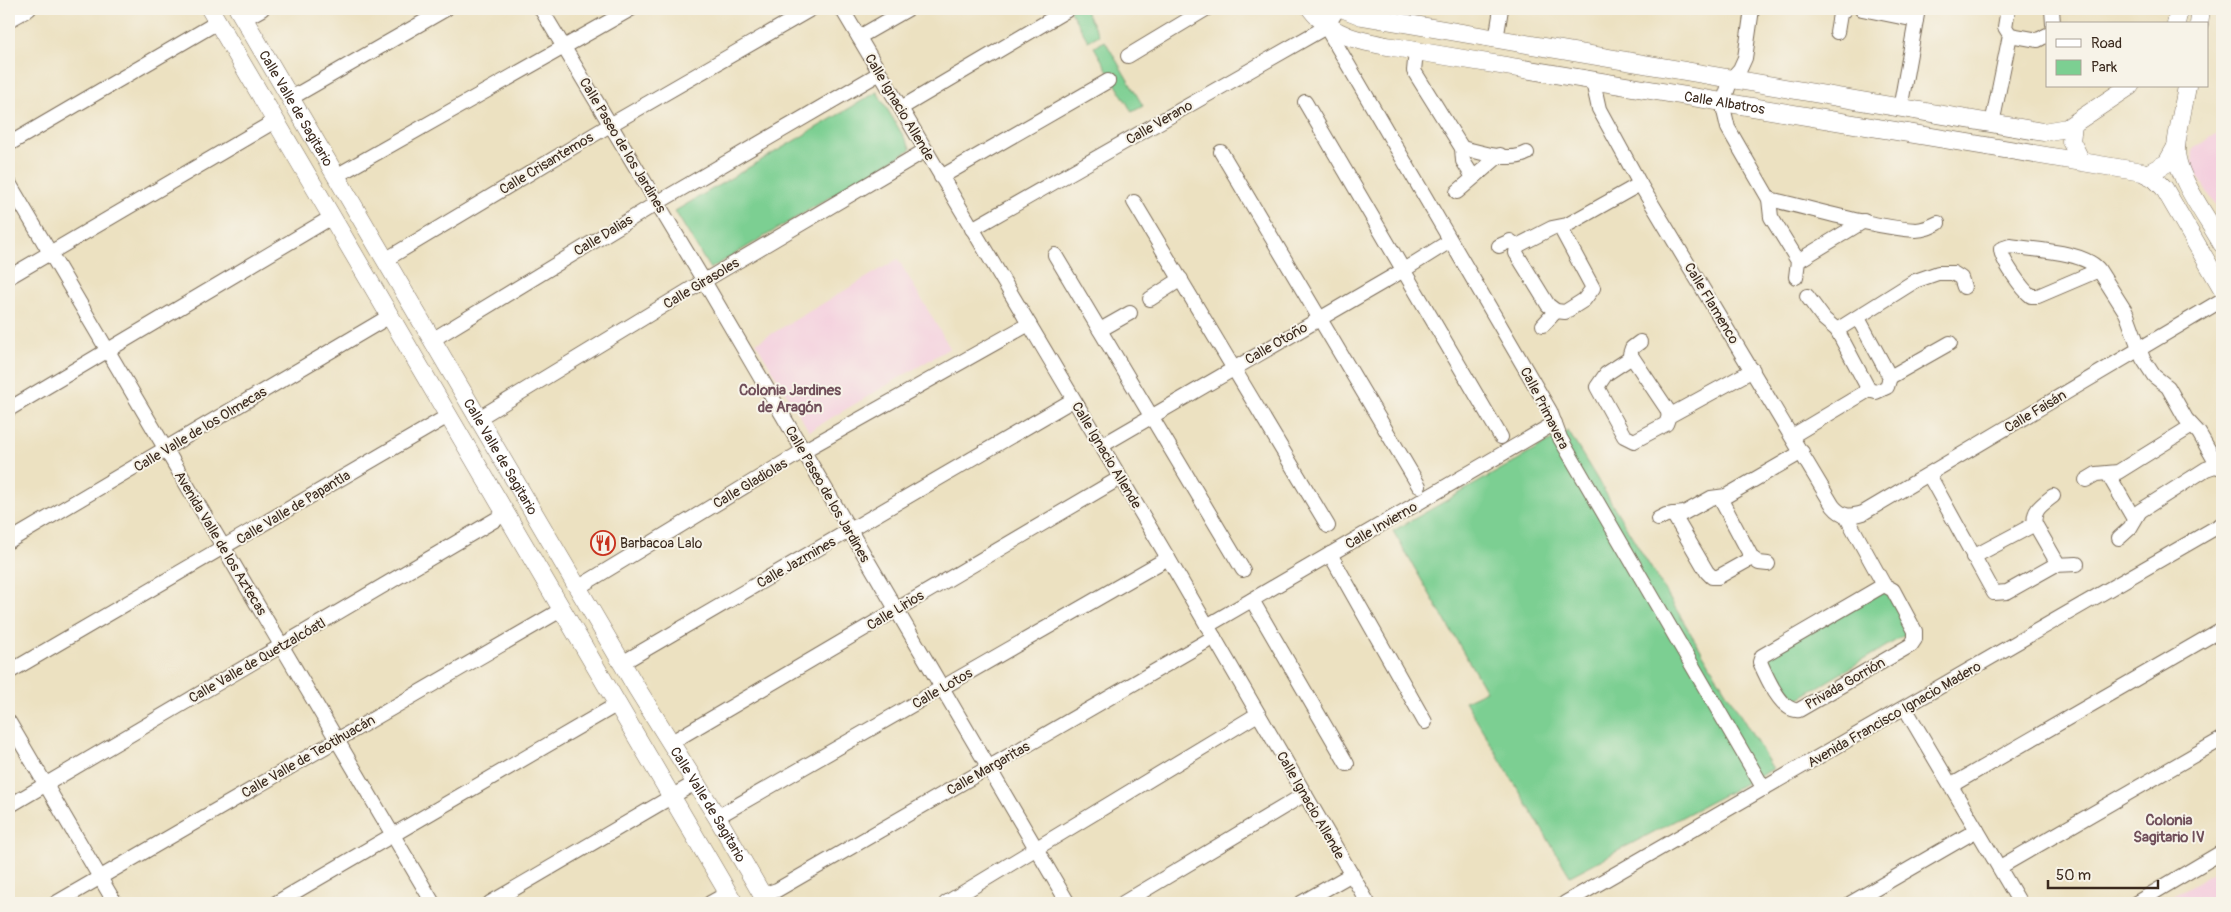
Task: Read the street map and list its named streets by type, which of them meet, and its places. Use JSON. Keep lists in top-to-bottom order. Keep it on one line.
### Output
{"streets":{"street":["Calle Albatros","Calle Ignacio Allende","Calle Valle de Sagitario","Calle Verano","Calle Paseo de los Jardines","Calle Crisantemos","Calle Dalias","Calle Girasoles","Calle Flamenco","Calle Otoño","Calle Primavera","Calle Faisán","Calle Valle de los Olmecas","Calle Gladiolas","Calle Valle de Papantla","Calle Invierno","Avenida Valle de los Aztecas","Calle Jazmines","Calle Lirios","Calle Valle de Quetzalcóatl","Privada Gorrión","Calle Lotos","Avenida Francisco Ignacio Madero","Calle Valle de Teotihuacán","Calle Margaritas"]},"crossings":[["Calle Albatros","Calle Verano"],["Calle Albatros","Calle Flamenco"],["Calle Albatros","Calle Primavera"],["Calle Ignacio Allende","Calle Verano"],["Calle Ignacio Allende","Calle Dalias"],["Calle Ignacio Allende","Calle Girasoles"],["Calle Ignacio Allende","Calle Otoño"],["Calle Ignacio Allende","Calle Gladiolas"],["Calle Ignacio Allende","Calle Invierno"],["Calle Ignacio Allende","Calle Jazmines"],["Calle Ignacio Allende","Calle Lirios"],["Calle Ignacio Allende","Calle Lotos"],["Calle Ignacio Allende","Calle Margaritas"],["Calle Valle de Sagitario","Calle Crisantemos"],["Calle Valle de Sagitario","Calle Dalias"],["Calle Valle de Sagitario","Calle Girasoles"],["Calle Valle de Sagitario","Calle Valle de los Olmecas"],["Calle Valle de Sagitario","Calle Gladiolas"],["Calle Valle de Sagitario","Calle Valle de Papantla"],["Calle Valle de Sagitario","Calle Jazmines"],["Calle Valle de Sagitario","Calle Lirios"],["Calle Valle de Sagitario","Calle Valle de Quetzalcóatl"],["Calle Valle de Sagitario","Calle Lotos"],["Calle Valle de Sagitario","Calle Valle de Teotihuacán"],["Calle Valle de Sagitario","Calle Margaritas"],["Calle Verano","Calle Primavera"],["Calle Paseo de los Jardines","Calle Crisantemos"],["Calle Paseo de los Jardines","Calle Dalias"],["Calle Paseo de los Jardines","Calle Girasoles"],["Calle Paseo de los Jardines","Calle Gladiolas"],["Calle Paseo de los Jardines","Calle Jazmines"],["Calle Paseo de los Jardines","Calle Lirios"],["Calle Paseo de los Jardines","Calle Lotos"],["Calle Paseo de los Jardines","Calle Margaritas"],["Calle Flamenco","Calle Faisán"],["Calle Flamenco","Privada Gorrión"],["Calle Otoño","Calle Primavera"],["Calle Primavera","Calle Invierno"],["Calle Primavera","Avenida Francisco Ignacio Madero"],["Calle Faisán","Privada Gorrión"],["Calle Valle de los Olmecas","Avenida Valle de los Aztecas"],["Calle Valle de Papantla","Avenida Valle de los Aztecas"],["Calle Invierno","Calle Margaritas"],["Avenida Valle de los Aztecas","Calle Valle de Quetzalcóatl"],["Avenida Valle de los Aztecas","Calle Valle de Teotihuacán"]],"districts":["Colonia Jardines de Aragón","Colonia Sagitario IV"],"places":{"restaurant":["Barbacoa Lalo"]},"legend":["Road","Park"],"scale_bar":"50 m"}
